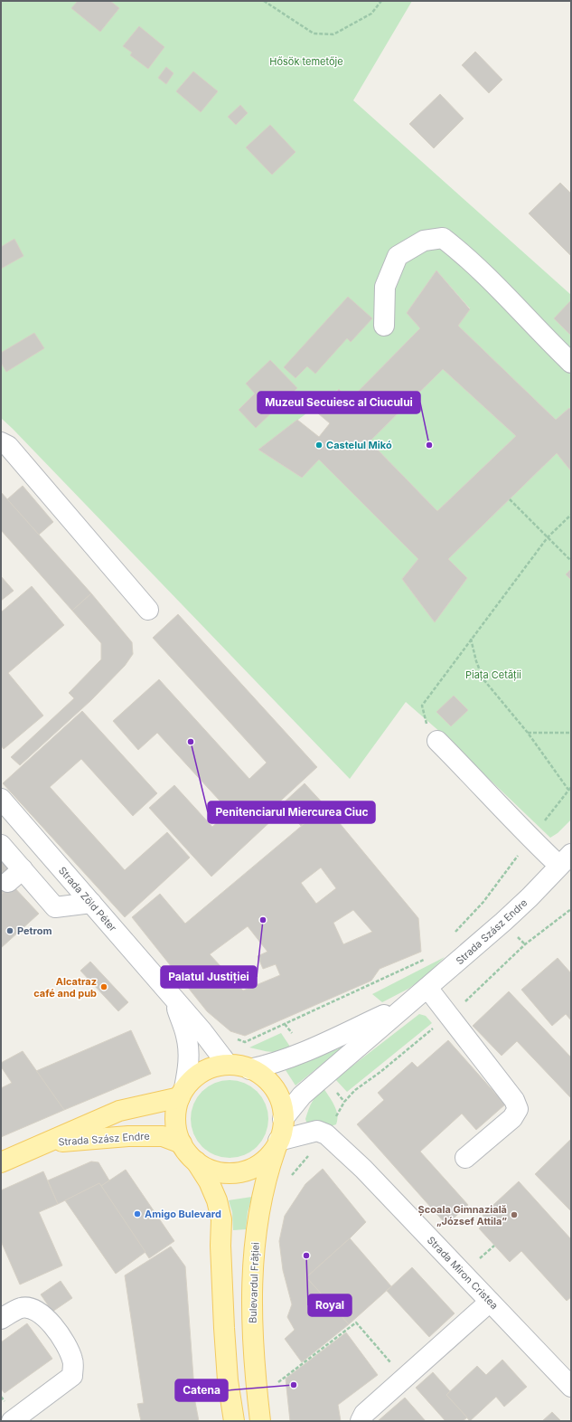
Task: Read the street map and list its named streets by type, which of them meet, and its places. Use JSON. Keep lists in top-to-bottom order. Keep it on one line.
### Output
{"streets":{"main road":["Strada Szász Endre","Bulevardul Frăției"],"street":["Strada Zöld Péter","Strada Miron Cristea"]},"crossings":[["Strada Zöld Péter","Strada Szász Endre"],["Strada Zöld Péter","Bulevardul Frăției"],["Strada Szász Endre","Bulevardul Frăției"]],"parks":["Hősök temetője","Piața Cetății"],"places":["Castelul Mikó","Muzeul Secuiesc al Ciucului","Penitenciarul Miercurea Ciuc","Palatul Justiției","Petrom","Alcatraz café and pub","Amigo Bulevard","Școala Gimnazială „József Attila”","Royal","Catena"]}
